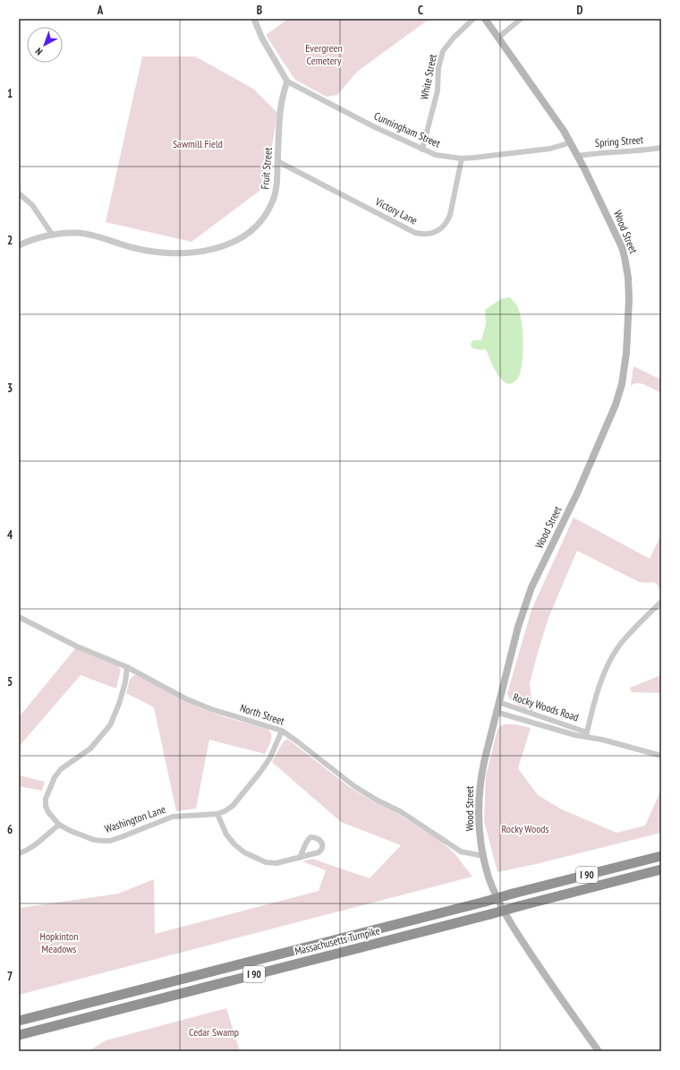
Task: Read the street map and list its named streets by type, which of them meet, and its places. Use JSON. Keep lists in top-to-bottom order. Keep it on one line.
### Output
{"streets":{"highway":["I 90","Massachusetts Turnpike"],"main road":["Wood Street"],"street":["White Street","Cunningham Street","Spring Street","Fruit Street","Victory Lane","Rocky Woods Road","North Street","Washington Lane"]},"crossings":[["White Street","Cunningham Street"],["Cunningham Street","Fruit Street"],["Cunningham Street","Victory Lane"],["Cunningham Street","Wood Street"],["Spring Street","Wood Street"],["Fruit Street","Victory Lane"],["Wood Street","Rocky Woods Road"],["Wood Street","North Street"],["North Street","Washington Lane"]],"parks":["Evergreen Cemetery","Sawmill Field","Rocky Woods","Hopkinton Meadows","Cedar Swamp"],"north":"bottom left","grid":{"columns":["A","B","C","D"],"rows":["1","2","3","4","5","6","7"]}}
